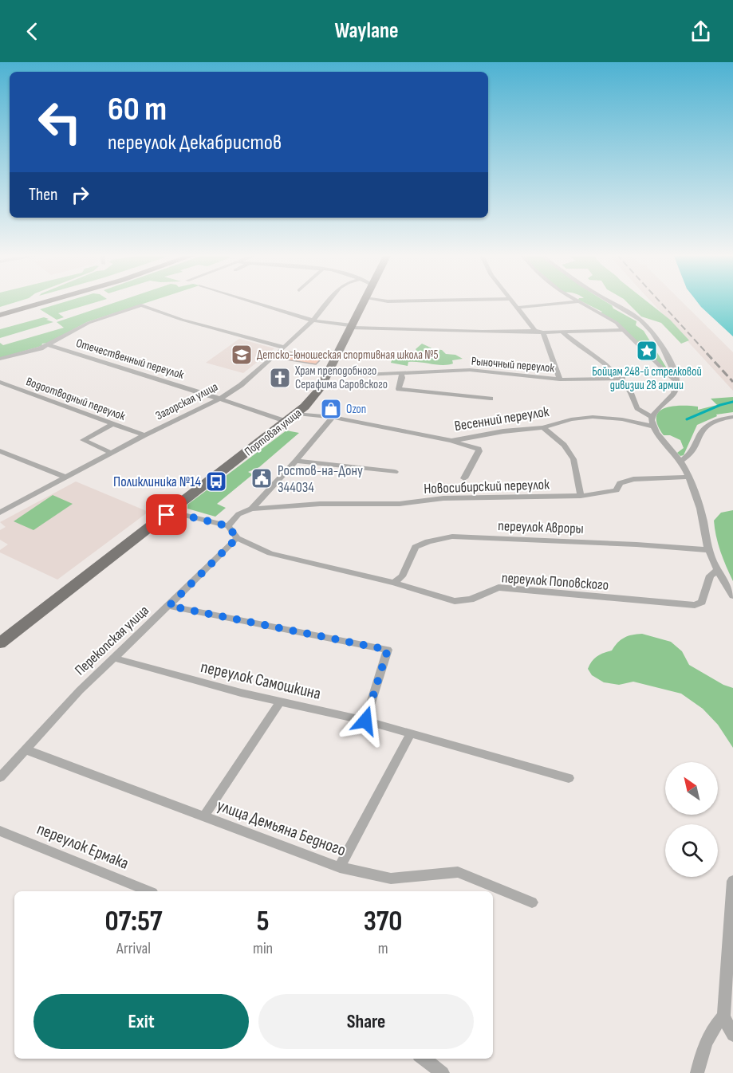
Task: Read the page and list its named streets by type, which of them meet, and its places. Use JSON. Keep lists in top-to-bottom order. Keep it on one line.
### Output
{"streets":{"main road":["Портовая улица"],"street":["Отечественный переулок","Рыночный переулок","Водоотводный переулок","Загорская улица","Весенний переулок","Новосибирский переулок","переулок Авроры","переулок Поповского","Перекопская улица","переулок Самошкина","улица Демьяна Бедного","переулок Ермака"]},"crossings":[["Отечественный переулок","Загорская улица"],["Отечественный переулок","Портовая улица"],["Рыночный переулок","Портовая улица"],["Водоотводный переулок","Загорская улица"],["Весенний переулок","Портовая улица"],["переулок Авроры","переулок Поповского"],["переулок Поповского","Перекопская улица"],["Перекопская улица","переулок Самошкина"],["Перекопская улица","улица Демьяна Бедного"]],"places":{"place":["Бойцам 248-й стрелковой дивизии 28 армии"],"school or university":["Детско-юношеская спортивная школа №5"],"church":["Храм преподобного Серафима Саровского"],"shop":["Ozon"],"public building":["Ростов-на-Дону 344034"],"bus stop":["Поликлиника №14"]},"north":"top left","page":{"header":"Waylane","turn":["60 m","переулок Декабристов"],"then":"Then","eta":["07:57","Arrival","5","min","370","m"],"buttons":["Exit","Share"]}}
